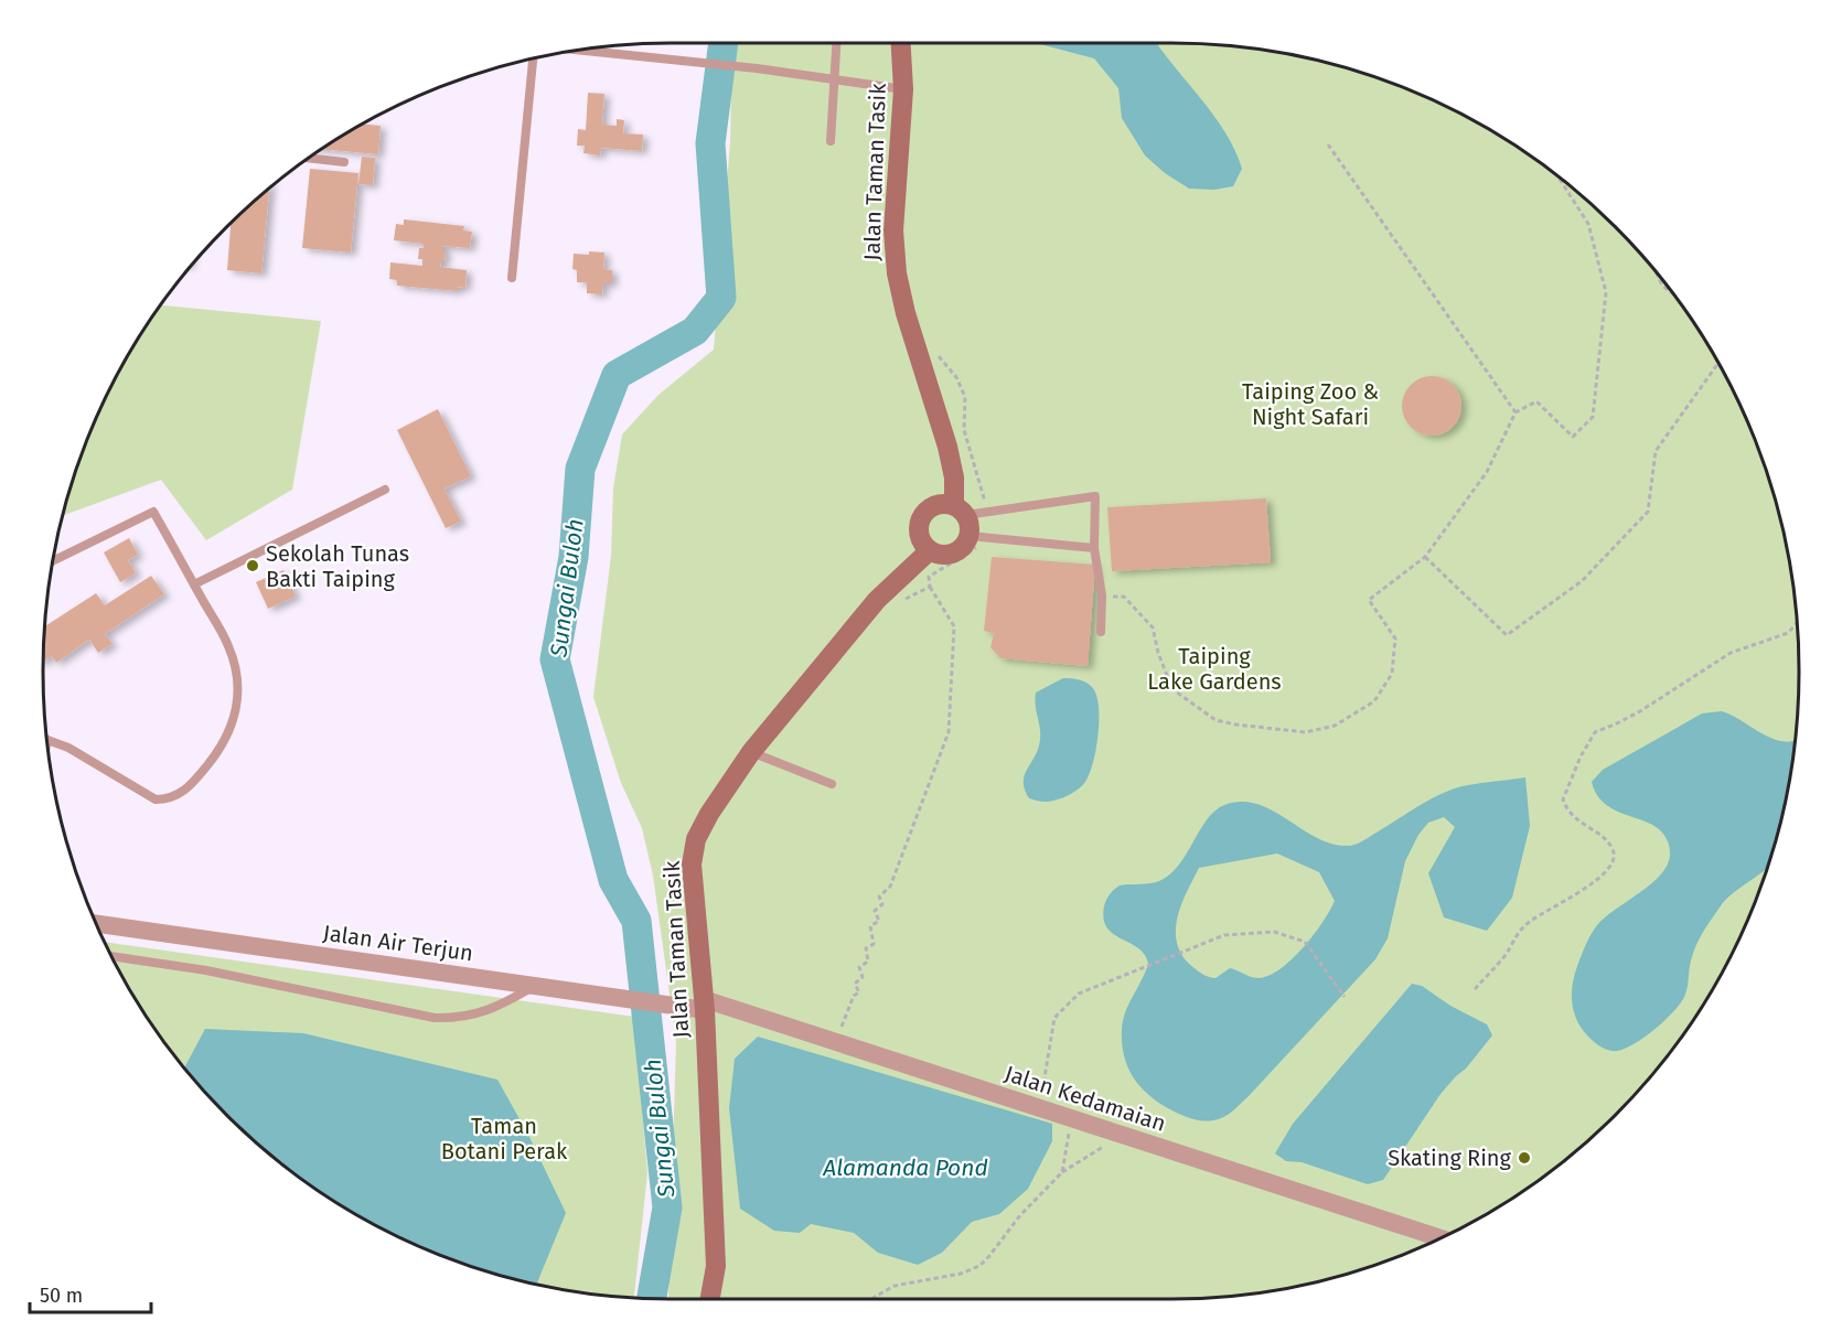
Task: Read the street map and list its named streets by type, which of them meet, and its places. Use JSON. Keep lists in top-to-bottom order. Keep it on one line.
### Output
{"streets":{"street":["Jalan Taman Tasik","Jalan Air Terjun","Jalan Kedamaian"]},"crossings":[["Jalan Taman Tasik","Jalan Air Terjun"],["Jalan Taman Tasik","Jalan Kedamaian"],["Jalan Air Terjun","Jalan Kedamaian"]],"water":["Sungai Buloh","Alamanda Pond"],"parks":["Taiping Zoo & Night Safari","Taiping Lake Gardens","Taman Botani Perak"],"places":["Sekolah Tunas Bakti Taiping","Skating Ring"],"scale_bar":"50 m"}
